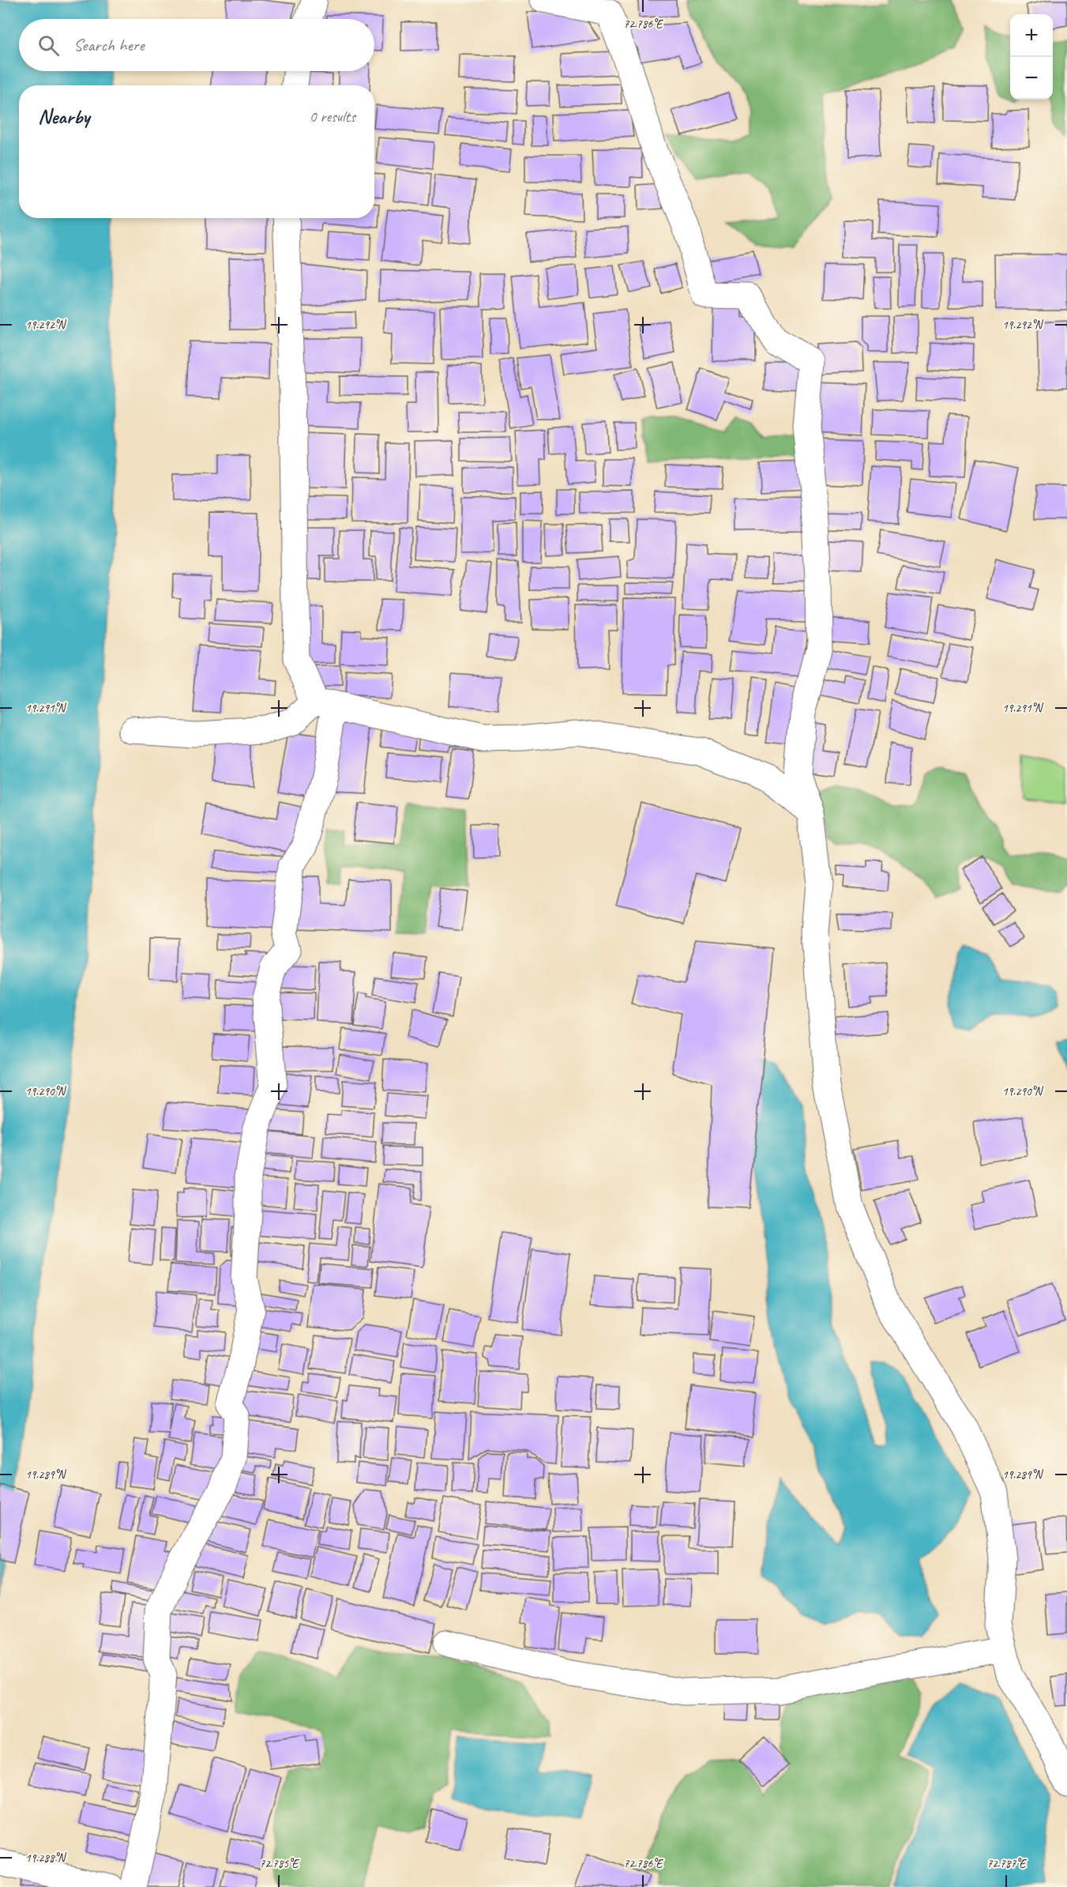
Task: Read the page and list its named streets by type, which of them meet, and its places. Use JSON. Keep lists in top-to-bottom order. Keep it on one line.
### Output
{"page":{"map_buttons":["+","−"],"search":"Search here","heading":["Nearby","0 results"]},"coordinates":["72.786°E","19.292°N","19.291°N","19.290°N","19.289°N","19.288°N","72.785°E","72.787°E"]}
